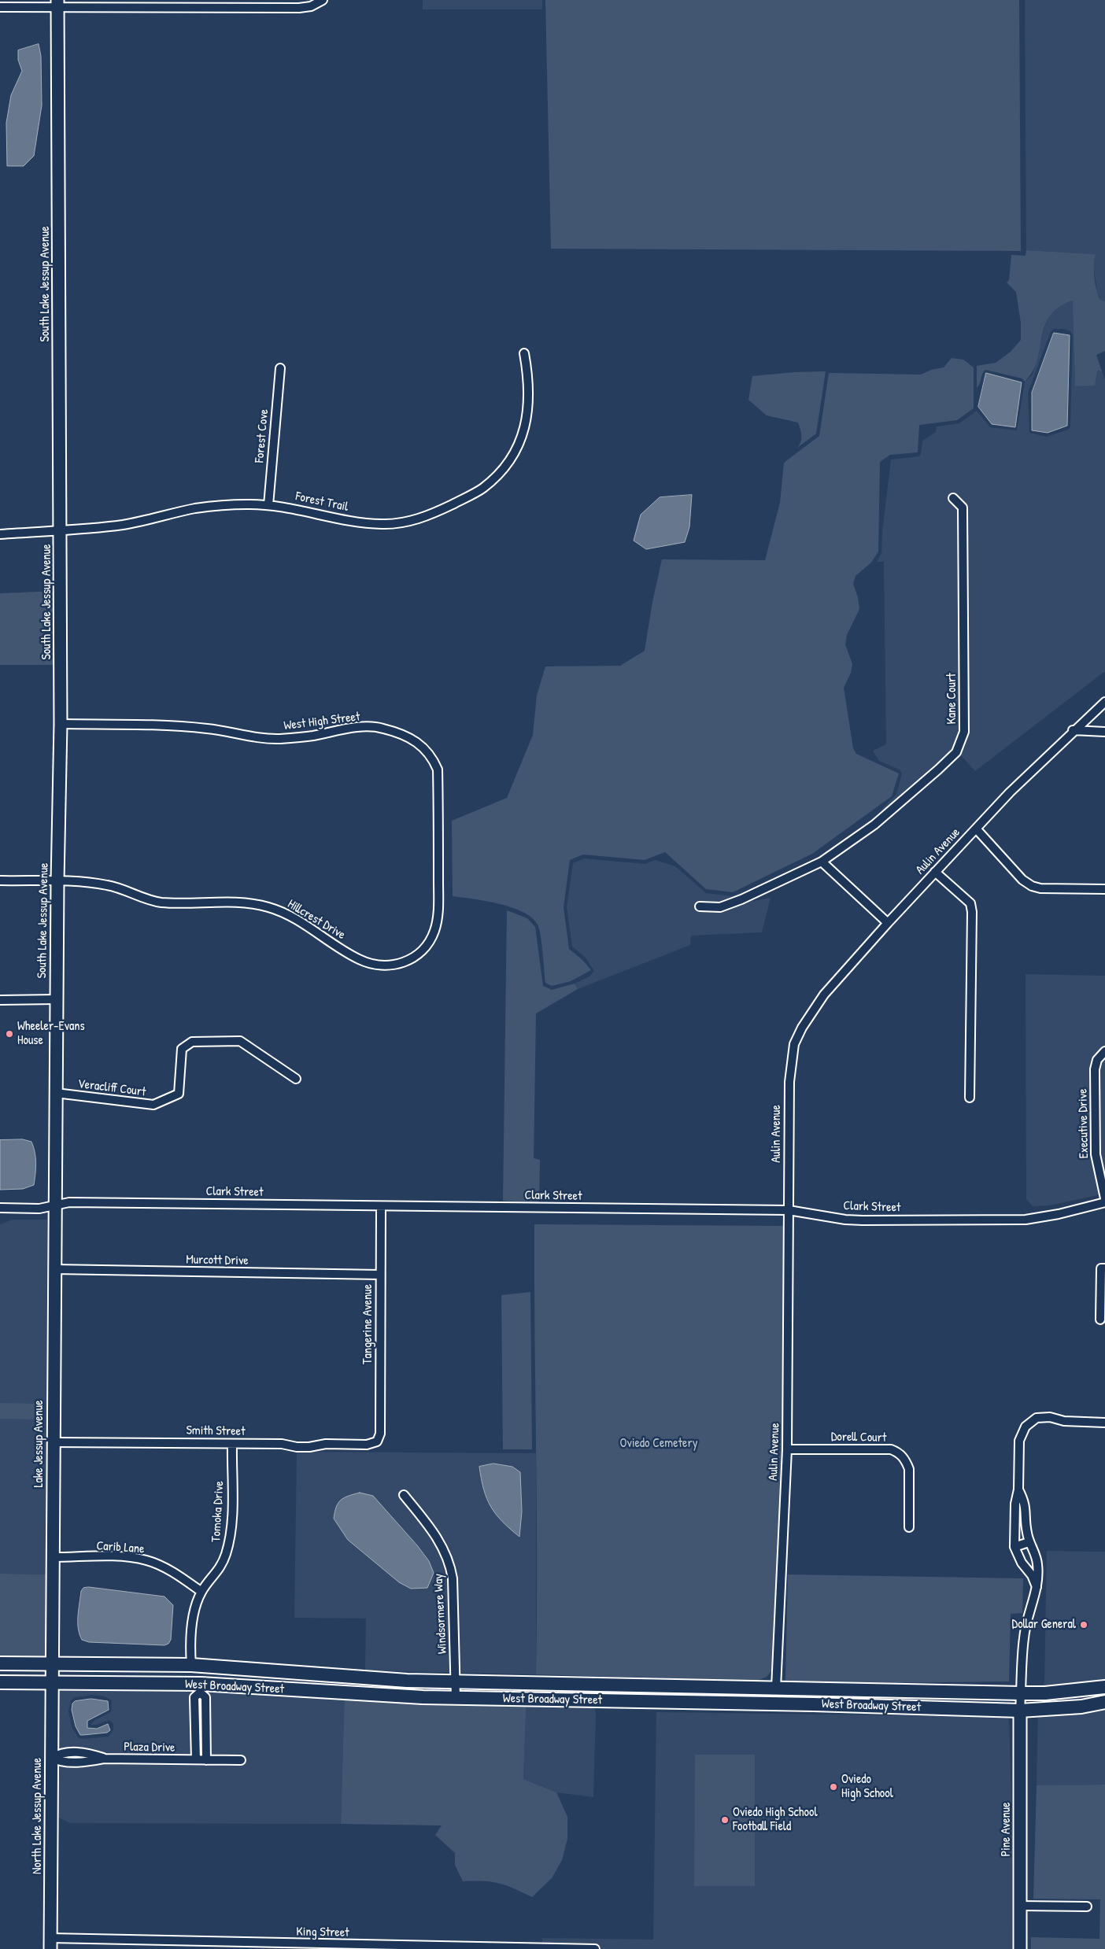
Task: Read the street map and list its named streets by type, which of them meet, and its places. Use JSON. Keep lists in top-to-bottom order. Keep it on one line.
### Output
{"streets":{"main road":["West Broadway Street"],"street":["South Lake Jessup Avenue","Forest Cove","Forest Trail","Kane Court","West High Street","Aulin Avenue","Hillcrest Drive","Veracliff Court","Executive Drive","Clark Street","Murcott Drive","Tangerine Avenue","Smith Street","Dorell Court","Lake Jessup Avenue","Tomoka Drive","Carib Lane","Windsormere Way","Plaza Drive","North Lake Jessup Avenue","Pine Avenue","King Street"]},"crossings":[["South Lake Jessup Avenue","Forest Trail"],["South Lake Jessup Avenue","West High Street"],["South Lake Jessup Avenue","Hillcrest Drive"],["South Lake Jessup Avenue","Veracliff Court"],["South Lake Jessup Avenue","Clark Street"],["South Lake Jessup Avenue","Lake Jessup Avenue"],["Forest Cove","Forest Trail"],["West High Street","Hillcrest Drive"],["Aulin Avenue","Clark Street"],["Aulin Avenue","Dorell Court"],["Aulin Avenue","West Broadway Street"],["Clark Street","Tangerine Avenue"],["Clark Street","Lake Jessup Avenue"],["Murcott Drive","Tangerine Avenue"],["Murcott Drive","Lake Jessup Avenue"],["Tangerine Avenue","Smith Street"],["Smith Street","Lake Jessup Avenue"],["Smith Street","Tomoka Drive"],["Lake Jessup Avenue","Carib Lane"],["Lake Jessup Avenue","West Broadway Street"],["Lake Jessup Avenue","North Lake Jessup Avenue"],["Tomoka Drive","Carib Lane"],["Tomoka Drive","West Broadway Street"],["Windsormere Way","West Broadway Street"],["West Broadway Street","North Lake Jessup Avenue"],["West Broadway Street","Pine Avenue"],["Plaza Drive","North Lake Jessup Avenue"],["North Lake Jessup Avenue","King Street"]],"parks":["Oviedo Cemetery"],"places":["Wheeler-Evans House","Dollar General","Oviedo High School","Oviedo High School Football Field"]}
